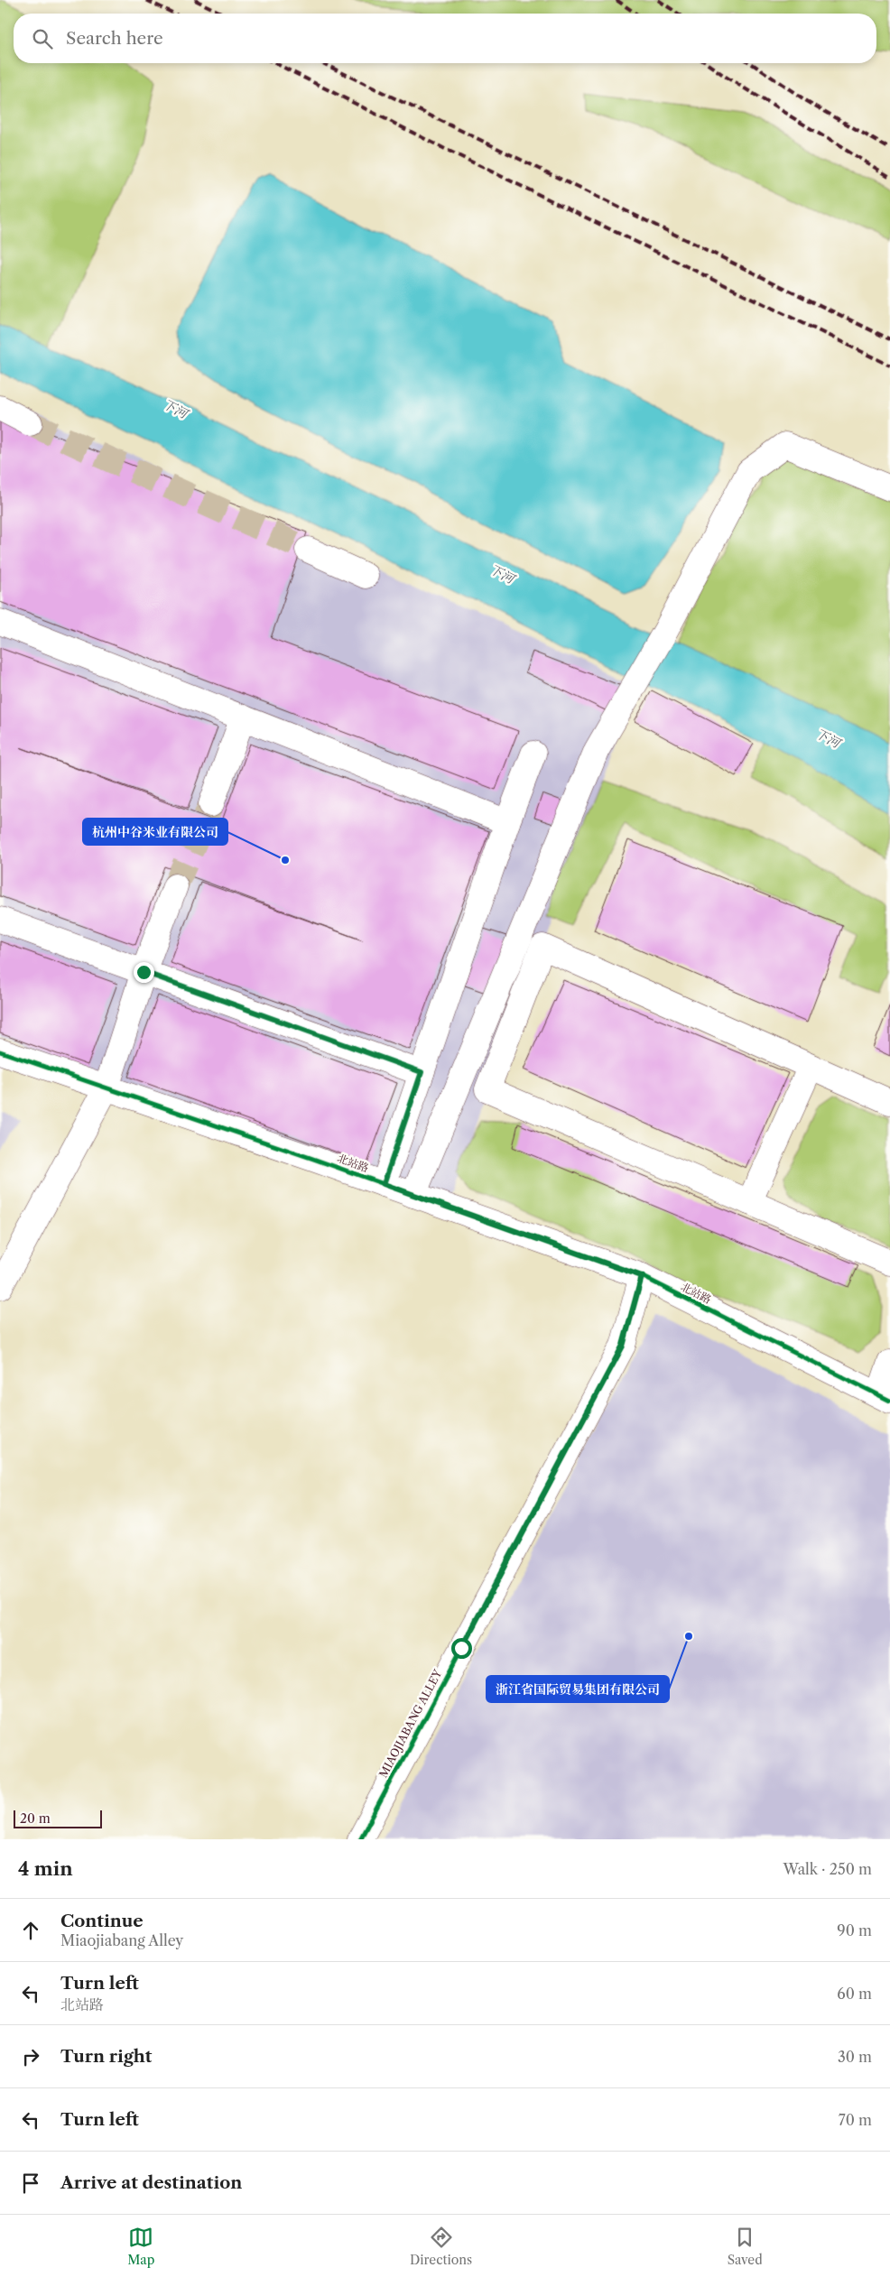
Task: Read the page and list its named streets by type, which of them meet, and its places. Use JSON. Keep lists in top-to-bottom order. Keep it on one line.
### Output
{"streets":{"street":["北站路","MIAOJIABANG ALLEY"]},"crossings":[["北站路","MIAOJIABANG ALLEY"]],"water":["下河"],"places":["杭州中谷米业有限公司","浙江省国际贸易集团有限公司"],"scale_bar":"20 m","page":{"search":"Search here","scale":"20 m","heading":["4 min","Walk · 250 m"],"list":[["Continue","Miaojiabang Alley","90 m"],["Turn left","北站路","60 m"],["Turn right","30 m"],["Turn left","70 m"],"Arrive at destination"],"nav":["Map","Directions","Saved"]}}
